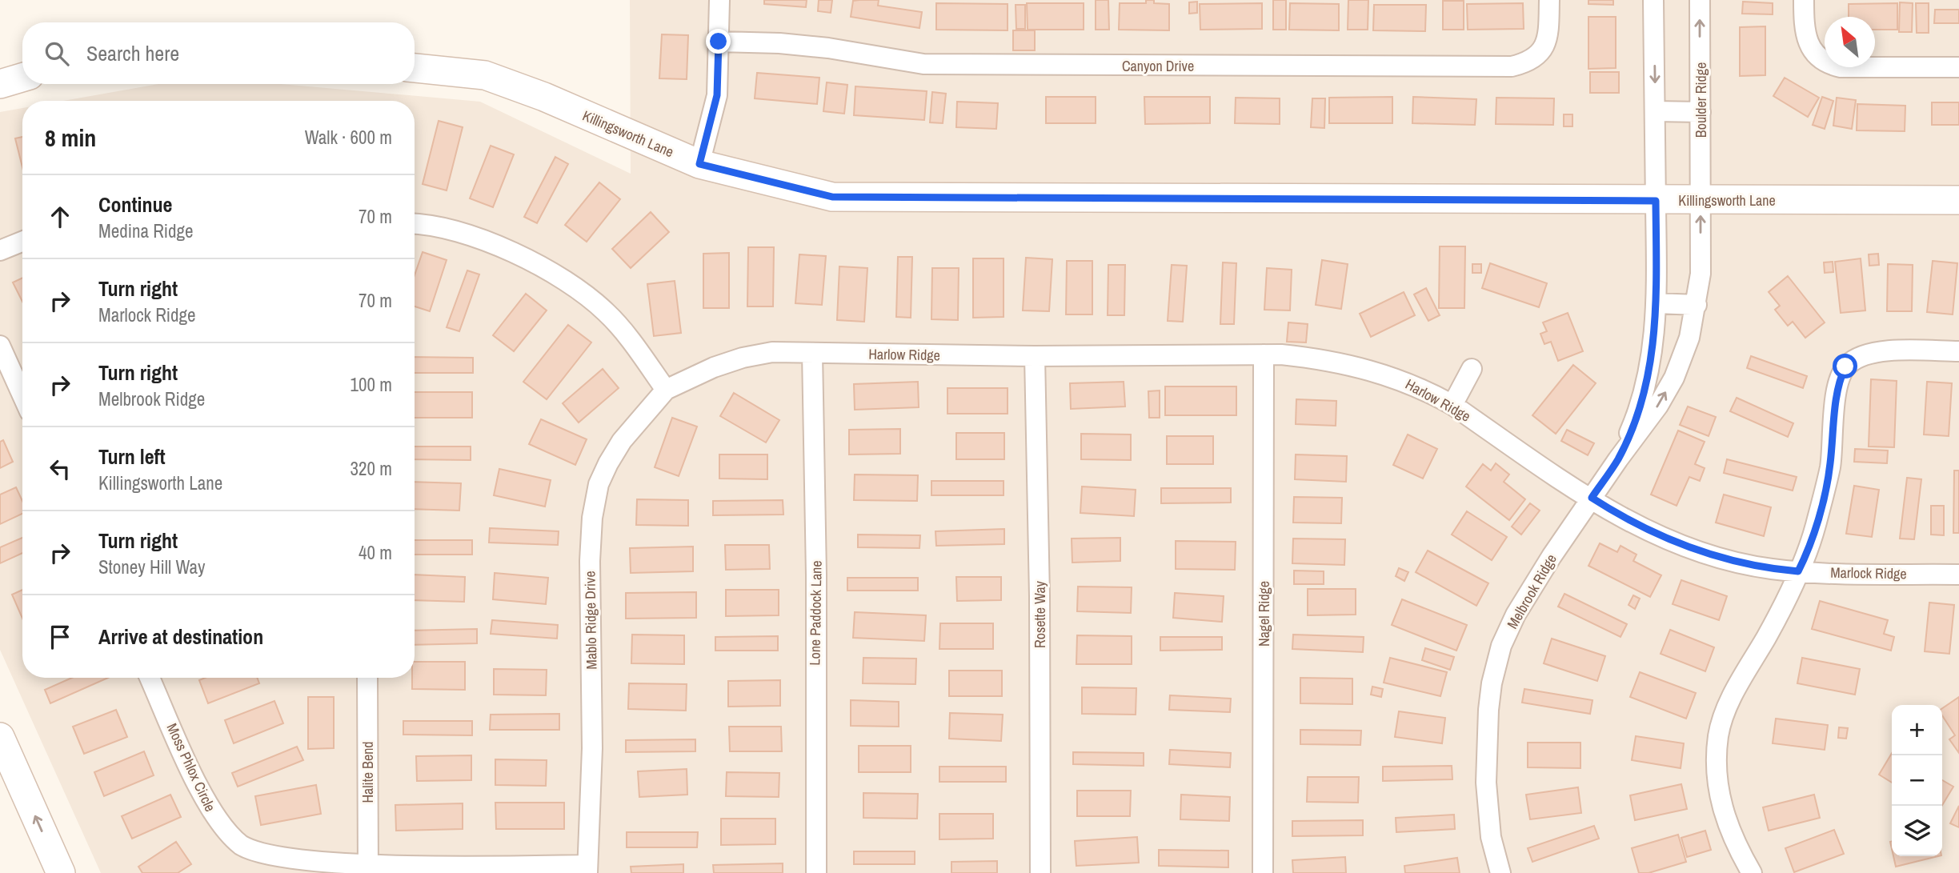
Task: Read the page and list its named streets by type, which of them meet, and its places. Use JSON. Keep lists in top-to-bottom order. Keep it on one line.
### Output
{"streets":{"street":["Canyon Drive","Boulder Ridge","Killingsworth Lane","Harlow Ridge","Marlock Ridge","Melbrook Ridge","Lone Paddock Lane","Nagel Ridge","Rosette Way","Mablo Ridge Drive","Moss Phlox Circle","Halite Bend"]},"crossings":[["Boulder Ridge","Killingsworth Lane"],["Boulder Ridge","Melbrook Ridge"],["Killingsworth Lane","Melbrook Ridge"],["Harlow Ridge","Marlock Ridge"],["Harlow Ridge","Melbrook Ridge"],["Harlow Ridge","Lone Paddock Lane"],["Harlow Ridge","Nagel Ridge"],["Harlow Ridge","Rosette Way"],["Harlow Ridge","Mablo Ridge Drive"],["Marlock Ridge","Melbrook Ridge"],["Mablo Ridge Drive","Moss Phlox Circle"],["Moss Phlox Circle","Halite Bend"]],"north":"top left","page":{"search":"Search here","heading":["8 min","Walk · 600 m"],"list":[["Continue","Medina Ridge","70 m"],["Turn right","Marlock Ridge","70 m"],["Turn right","Melbrook Ridge","100 m"],["Turn left","Killingsworth Lane","320 m"],["Turn right","Stoney Hill Way","40 m"],"Arrive at destination"],"map_buttons":["+","−"]}}
